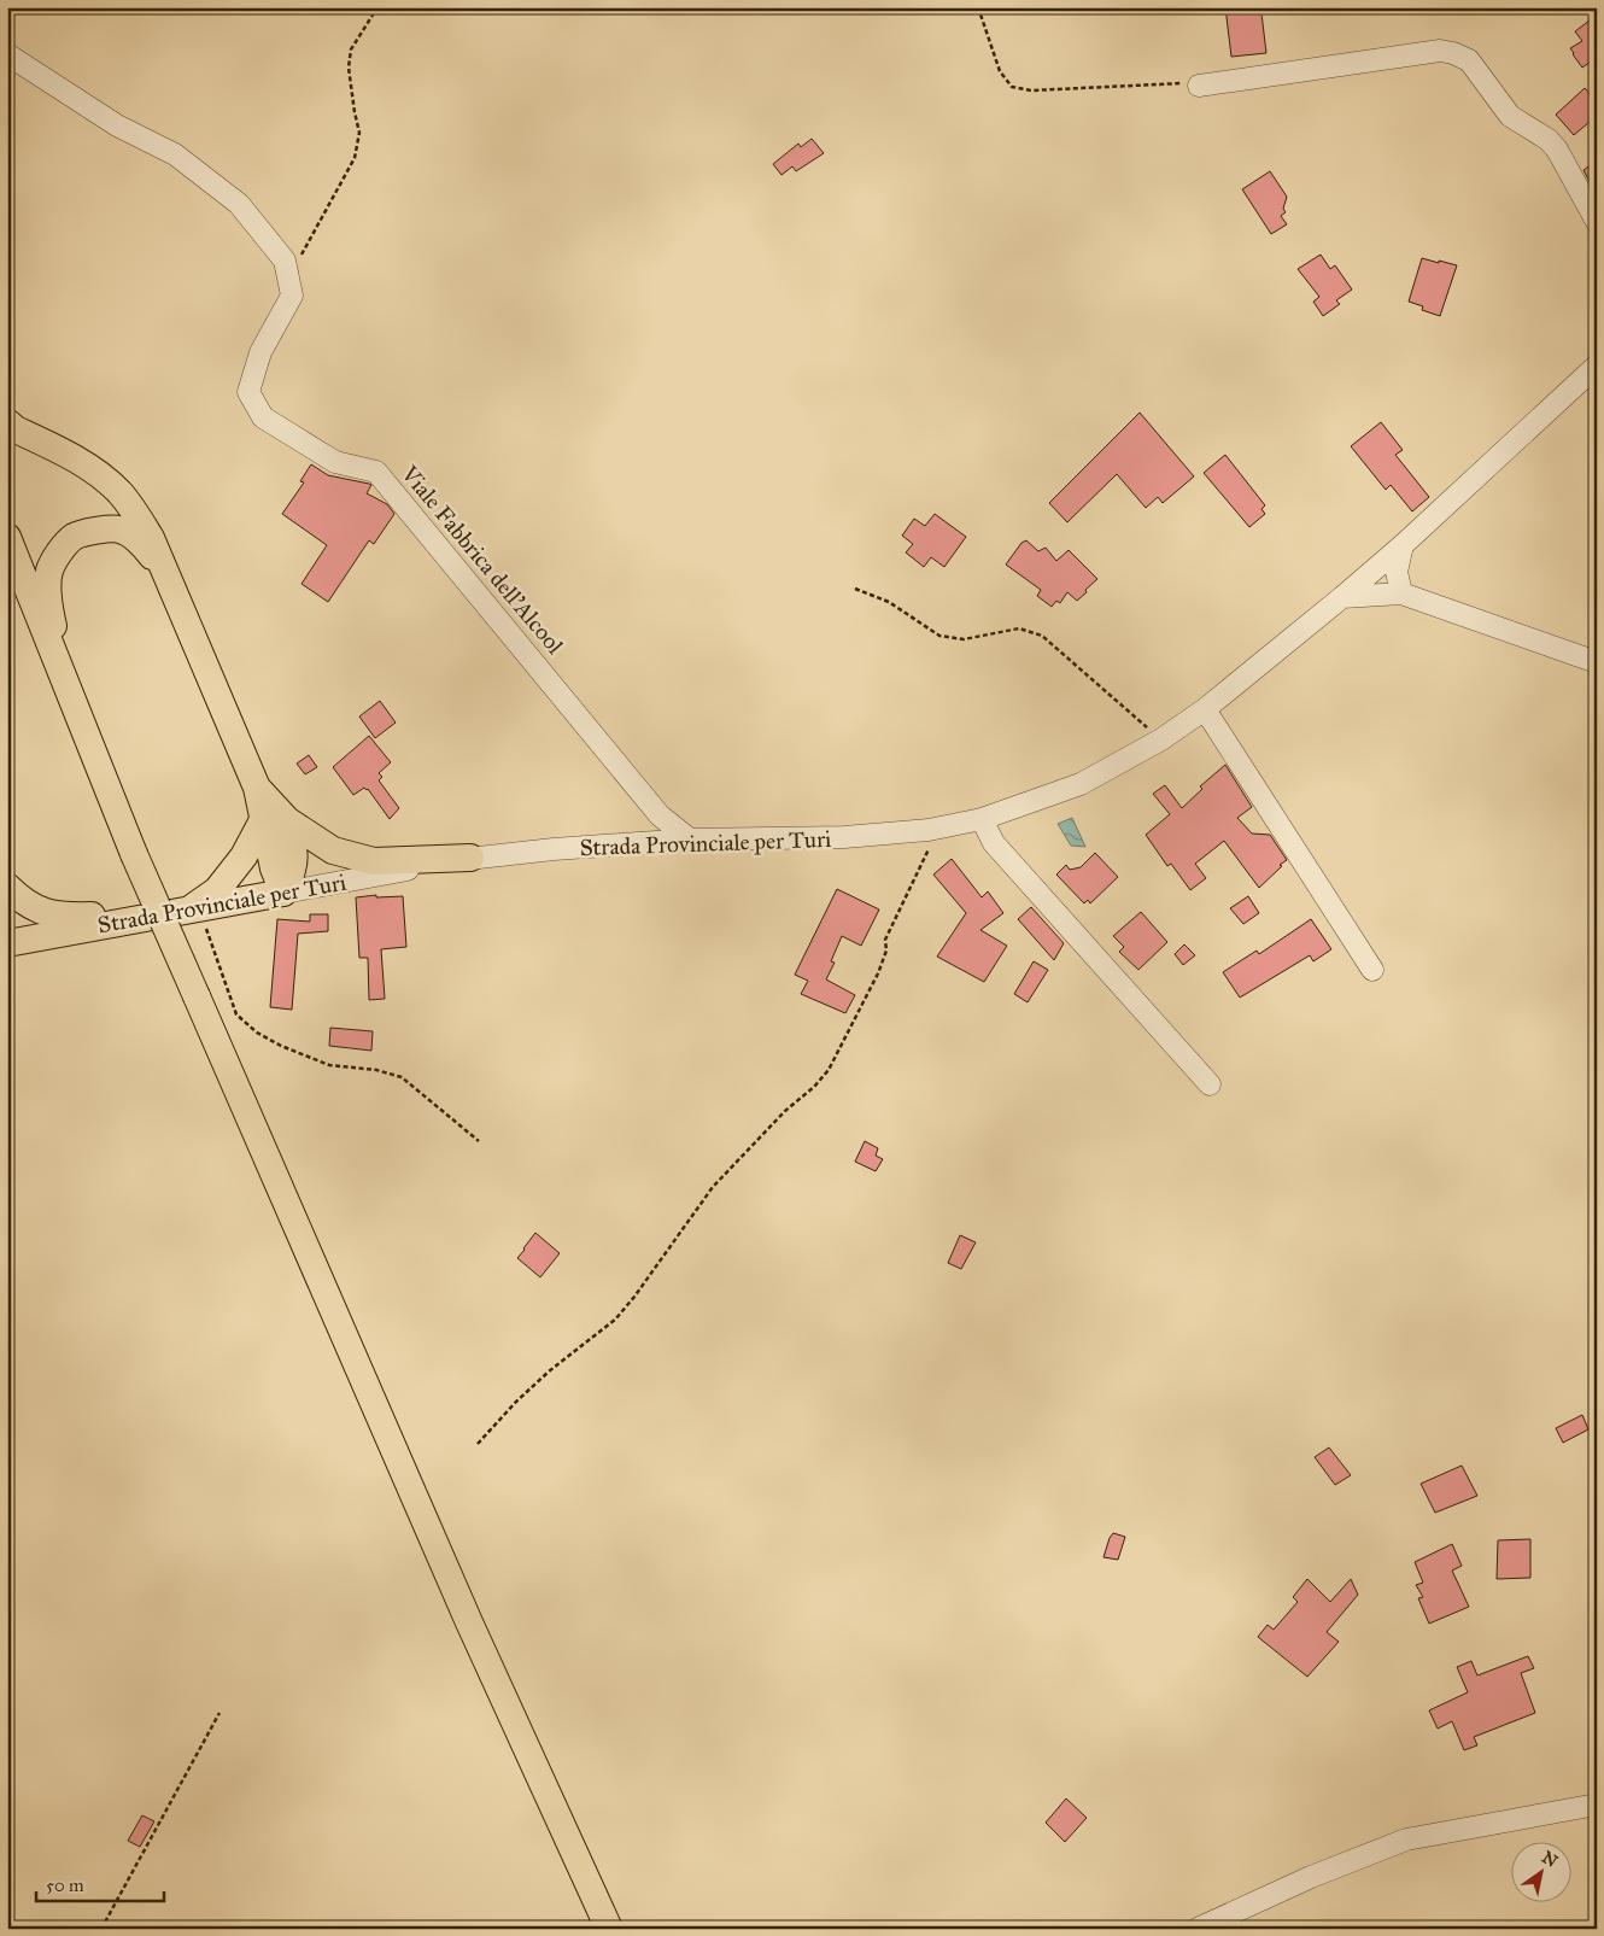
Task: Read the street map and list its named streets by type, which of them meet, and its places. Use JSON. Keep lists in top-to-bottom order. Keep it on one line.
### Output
{"streets":{"main road":["Strada Provinciale per Turi"],"street":["Viale Fabbrica dell'Alcool"]},"crossings":[["Viale Fabbrica dell'Alcool","Strada Provinciale per Turi"]],"scale_bar":"50 m","north":"top right"}
